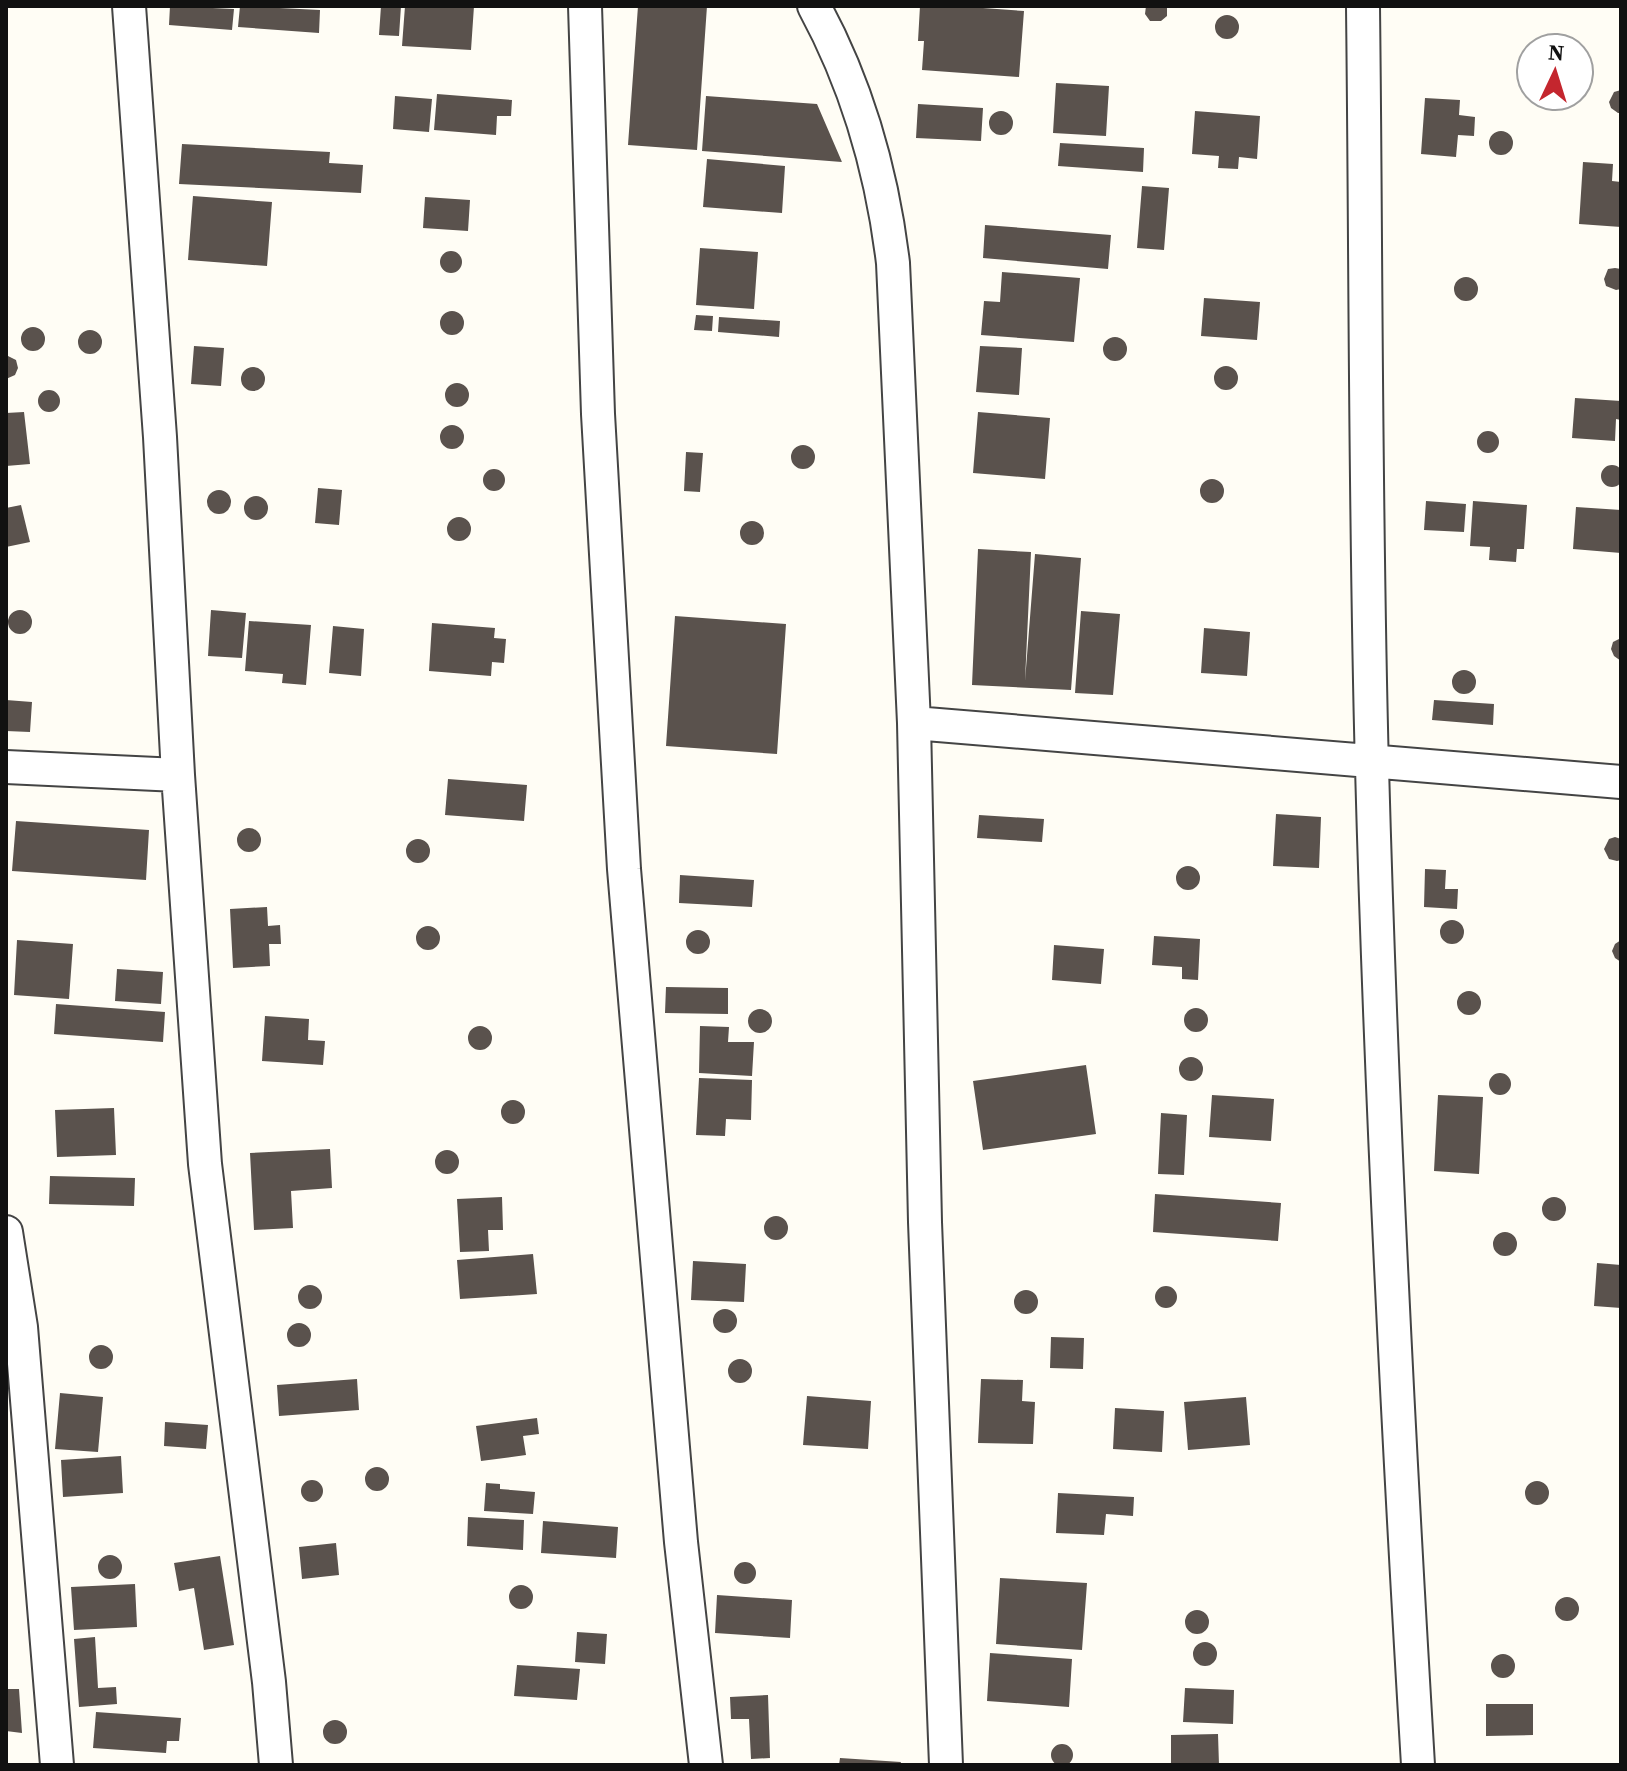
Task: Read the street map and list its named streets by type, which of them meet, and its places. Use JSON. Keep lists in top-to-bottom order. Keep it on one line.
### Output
{"north":"top"}
